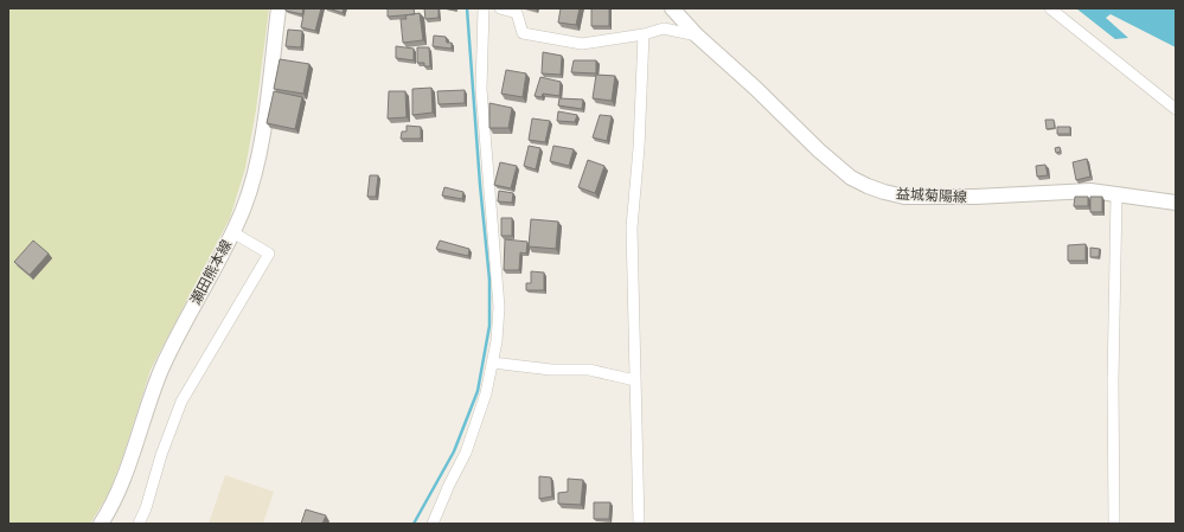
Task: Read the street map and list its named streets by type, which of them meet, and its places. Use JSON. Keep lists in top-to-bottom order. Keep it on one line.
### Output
{"streets":{"main road":["益城菊陽線","瀬田熊本線"]}}
